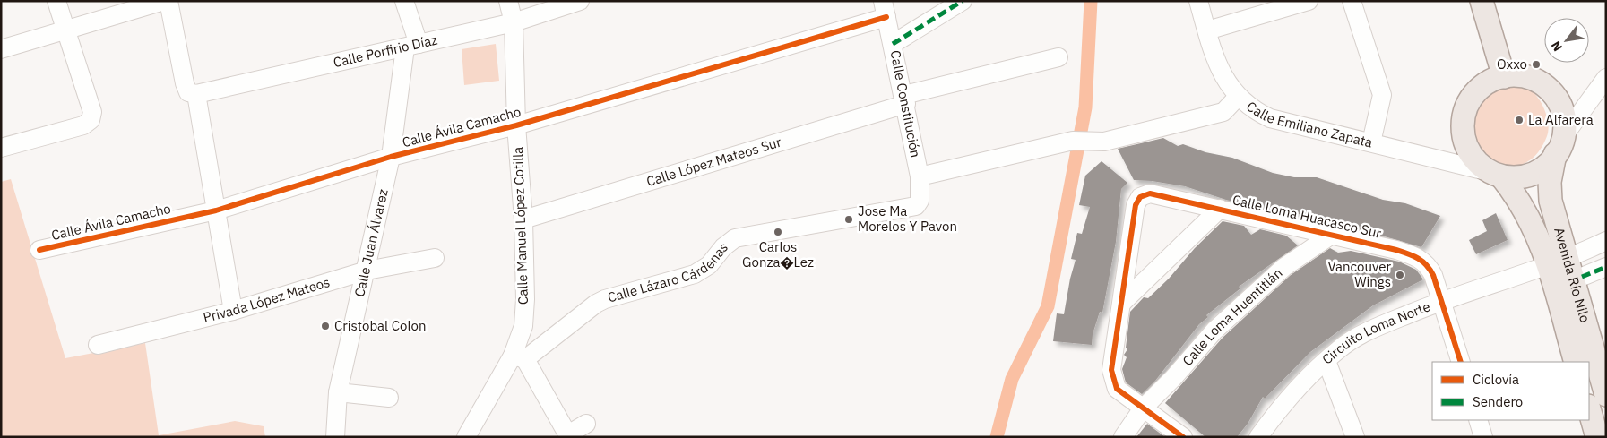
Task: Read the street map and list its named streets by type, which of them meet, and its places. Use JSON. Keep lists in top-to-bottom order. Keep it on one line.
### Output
{"streets":{"main road":["Avenida Río Nilo"],"street":["Calle Porfirio Díaz","Calle Constitución","Calle Emiliano Zapata","Calle Ávila Camacho","Calle López Mateos Sur","Calle Loma Huacasco Sur","Calle Manuel López Cotilla","Calle Juan Álvarez","Calle Lázaro Cárdenas","Privada López Mateos","Calle Loma Huentitlán","Circuito Loma Norte"]},"crossings":[["Calle Porfirio Díaz","Calle Manuel López Cotilla"],["Calle Porfirio Díaz","Calle Juan Álvarez"],["Calle Constitución","Calle Ávila Camacho"],["Calle Constitución","Calle López Mateos Sur"],["Calle Constitución","Calle Lázaro Cárdenas"],["Calle Emiliano Zapata","Avenida Río Nilo"],["Calle Ávila Camacho","Calle Manuel López Cotilla"],["Calle Ávila Camacho","Calle Juan Álvarez"],["Calle López Mateos Sur","Calle Manuel López Cotilla"],["Calle Loma Huacasco Sur","Calle Loma Huentitlán"],["Calle Loma Huacasco Sur","Circuito Loma Norte"],["Calle Manuel López Cotilla","Calle Lázaro Cárdenas"],["Calle Juan Álvarez","Privada López Mateos"],["Avenida Río Nilo","Circuito Loma Norte"]],"places":["Oxxo","La Alfarera","Jose Ma Morelos Y Pavon","Carlos Gonza�Lez","Vancouver Wings","Cristobal Colon"],"legend":["Ciclovía","Sendero"],"north":"bottom left"}
